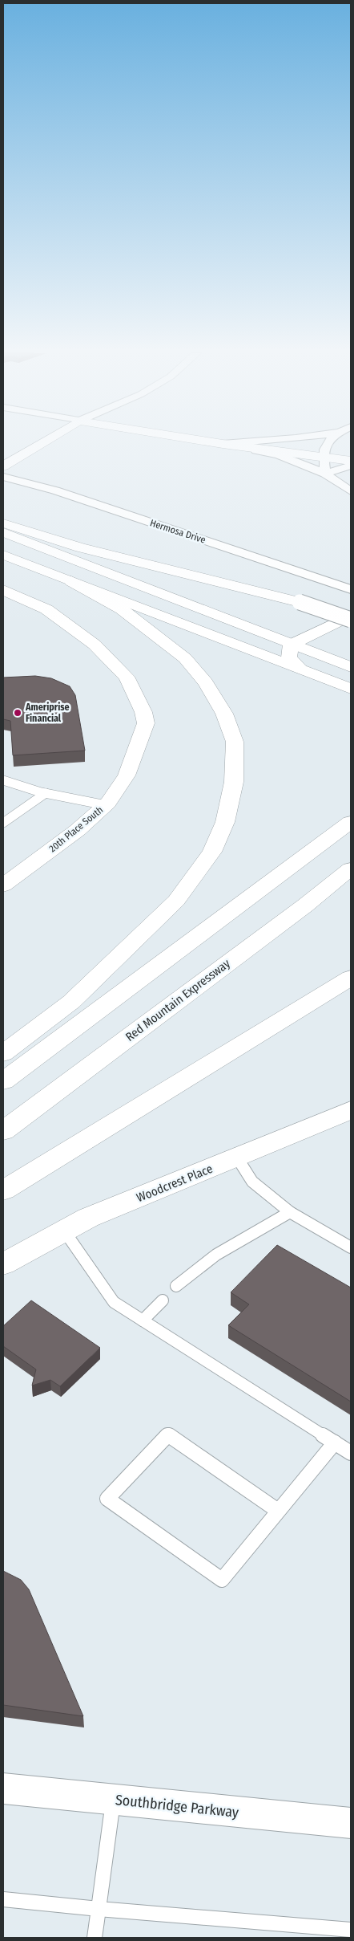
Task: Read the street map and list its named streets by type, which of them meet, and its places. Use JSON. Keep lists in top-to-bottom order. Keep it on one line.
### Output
{"streets":{"main road":["20th Place South","Red Mountain Expressway","Woodcrest Place"],"street":["Hermosa Drive","Southbridge Parkway"]},"places":["Ameriprise Financial"]}
